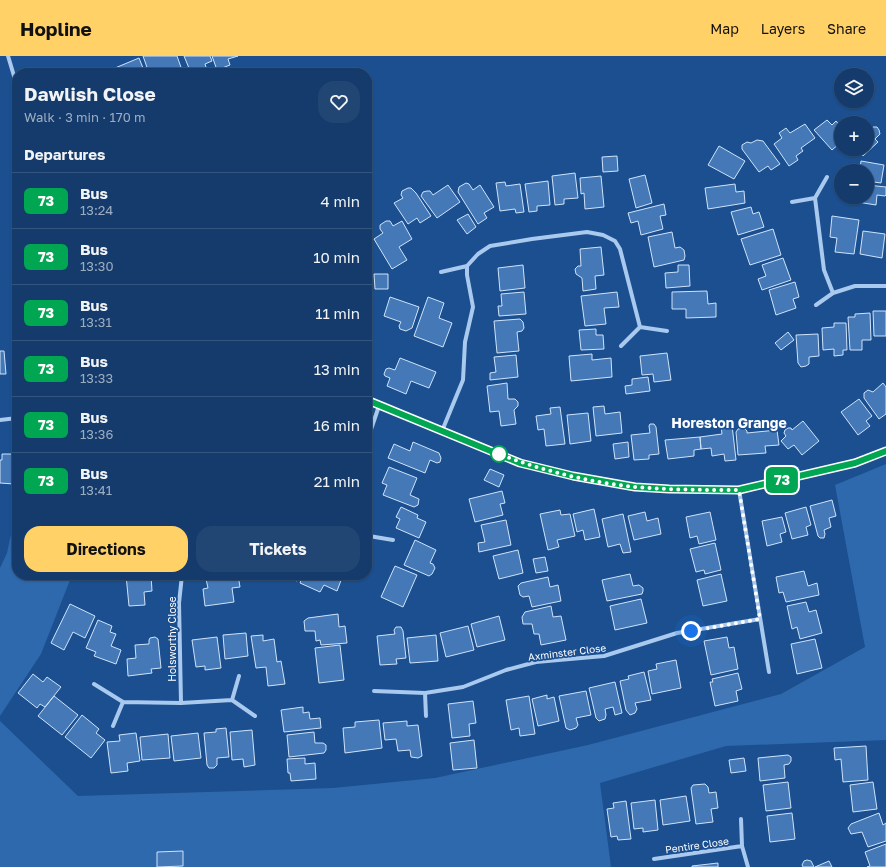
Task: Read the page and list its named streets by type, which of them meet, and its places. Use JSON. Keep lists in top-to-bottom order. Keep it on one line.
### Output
{"streets":{"street":["Holsworthy Close","Axminster Close","Pentire Close"]},"districts":["Horeston Grange"],"lines":["bus line 73"],"page":{"header":"Hopline","nav":["Map","Layers","Share"],"on_map":"73","map_buttons":["+","−"],"heading":[["Dawlish Close","Walk · 3 min · 170 m"],"Departures"],"list":[{"mark":"73","name":"Bus","note":"13:24","value":"4 min"},{"mark":"73","name":"Bus","note":"13:30","value":"10 min"},{"mark":"73","name":"Bus","note":"13:31","value":"11 min"},{"mark":"73","name":"Bus","note":"13:33","value":"13 min"},{"mark":"73","name":"Bus","note":"13:36","value":"16 min"},{"mark":"73","name":"Bus","note":"13:41","value":"21 min"}],"buttons":["Directions","Tickets"]}}
